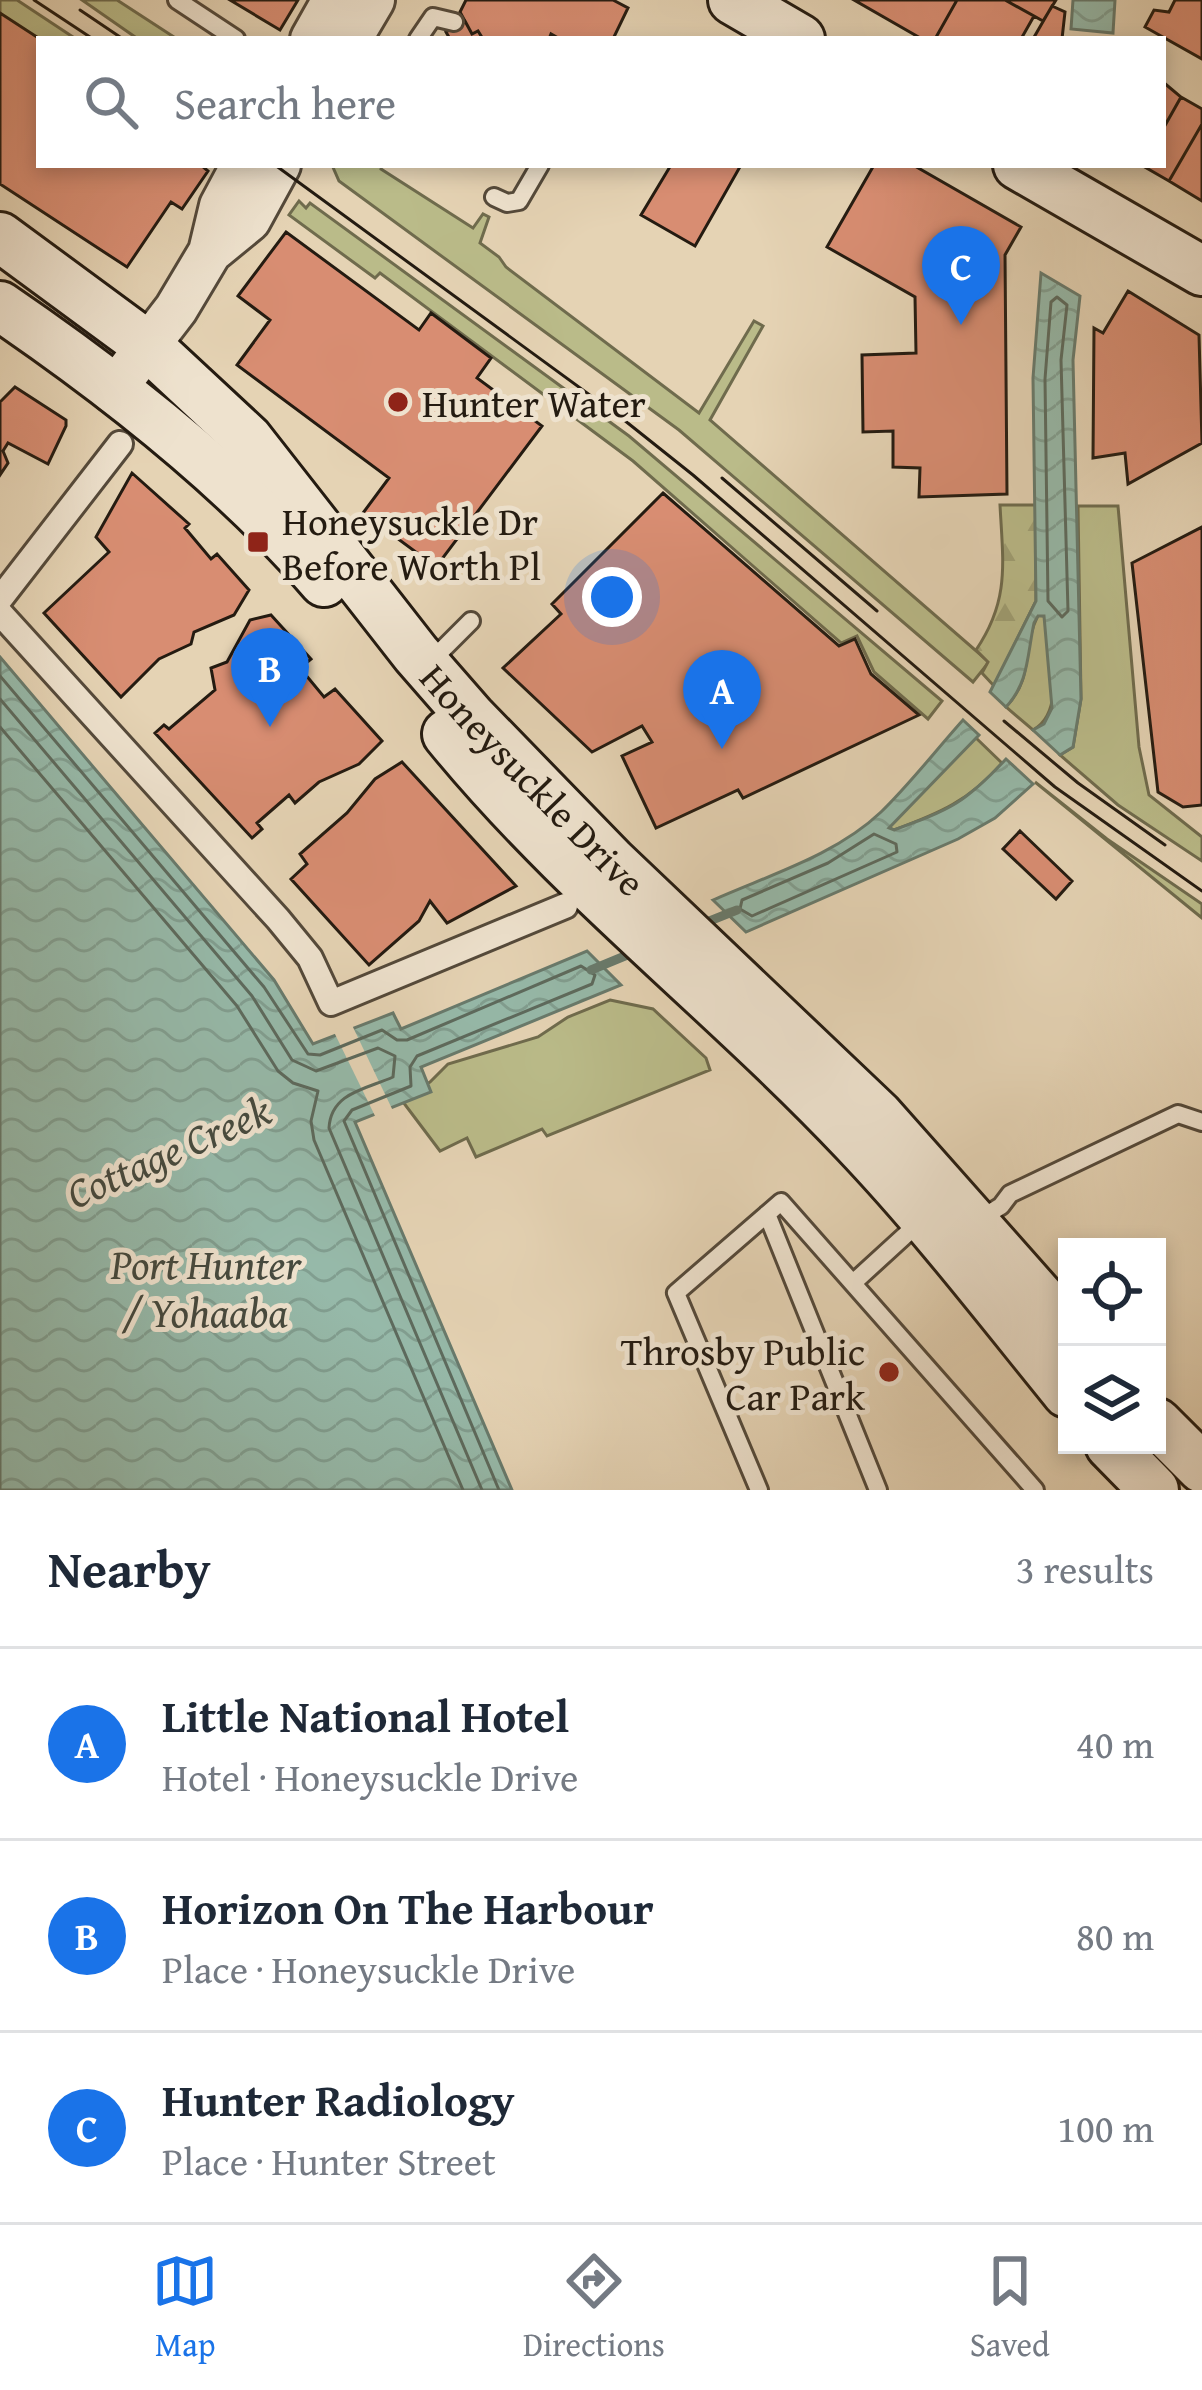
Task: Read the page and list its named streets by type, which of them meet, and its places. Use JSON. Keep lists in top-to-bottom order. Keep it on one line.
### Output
{"streets":{"main road":["Honeysuckle Drive"]},"water":["Cottage Creek","Port Hunter / Yohaaba"],"places":{"other":["Hunter Water","Throsby Public Car Park"],"transit":["Honeysuckle Dr Before Worth Pl"]},"page":{"search":"Search here","pins":["C","B","A"],"heading":["Nearby","3 results"],"list":[{"mark":"A","name":"Little National Hotel","note":"Hotel · Honeysuckle Drive","value":"40 m"},{"mark":"B","name":"Horizon On The Harbour","note":"Place · Honeysuckle Drive","value":"80 m"},{"mark":"C","name":"Hunter Radiology","note":"Place · Hunter Street","value":"100 m"}],"nav":["Map","Directions","Saved"]}}
